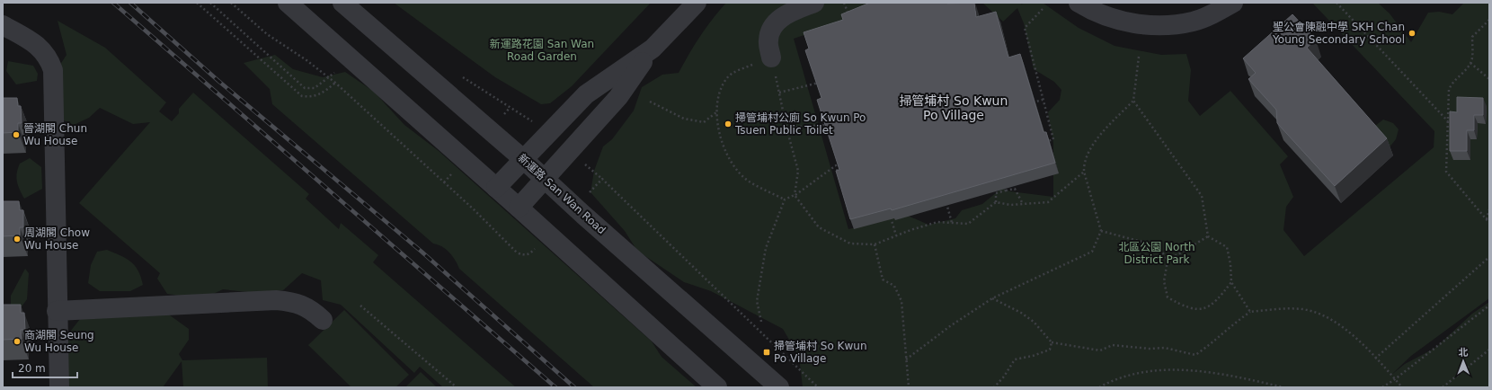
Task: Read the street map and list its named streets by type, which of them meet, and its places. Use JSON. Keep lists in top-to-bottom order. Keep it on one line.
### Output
{"streets":{"street":["新運路 San Wan Road"]},"districts":["掃管埔村 So Kwun Po Village"],"parks":["新運路花園 San Wan Road Garden","北區公園 North District Park"],"places":{"other":["聖公會陳融中學 SKH Chan Young Secondary School","掃管埔村公廁 So Kwun Po Tsuen Public Toilet","晉湖閣 Chun Wu House","周湖閣 Chow Wu House","商湖閣 Seung Wu House"],"transit":["掃管埔村 So Kwun Po Village"]},"scale_bar":"20 m","north":"top"}
